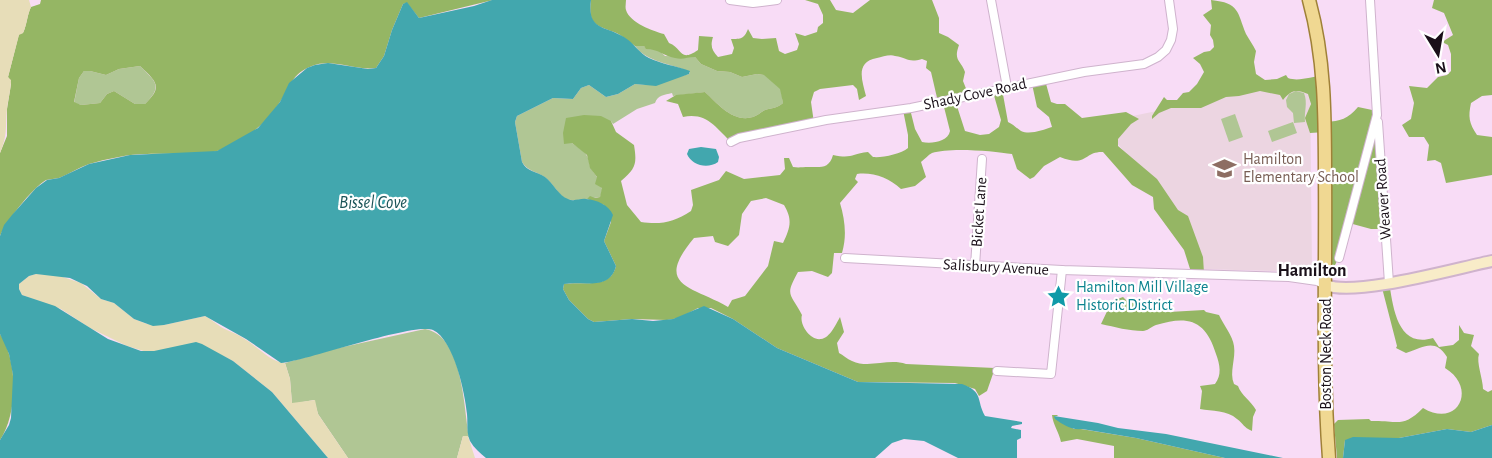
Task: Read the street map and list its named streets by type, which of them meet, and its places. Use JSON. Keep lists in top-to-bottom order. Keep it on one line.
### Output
{"streets":{"main road":["Boston Neck Road"],"street":["Shady Cove Road","Weaver Road","Bicket Lane","Salisbury Avenue"]},"crossings":[["Bicket Lane","Salisbury Avenue"],["Salisbury Avenue","Boston Neck Road"]],"districts":["Hamilton"],"water":["Bissel Cove"],"places":{"school or university":["Hamilton Elementary School"],"place":["Hamilton Mill Village Historic District"]},"north":"bottom"}
